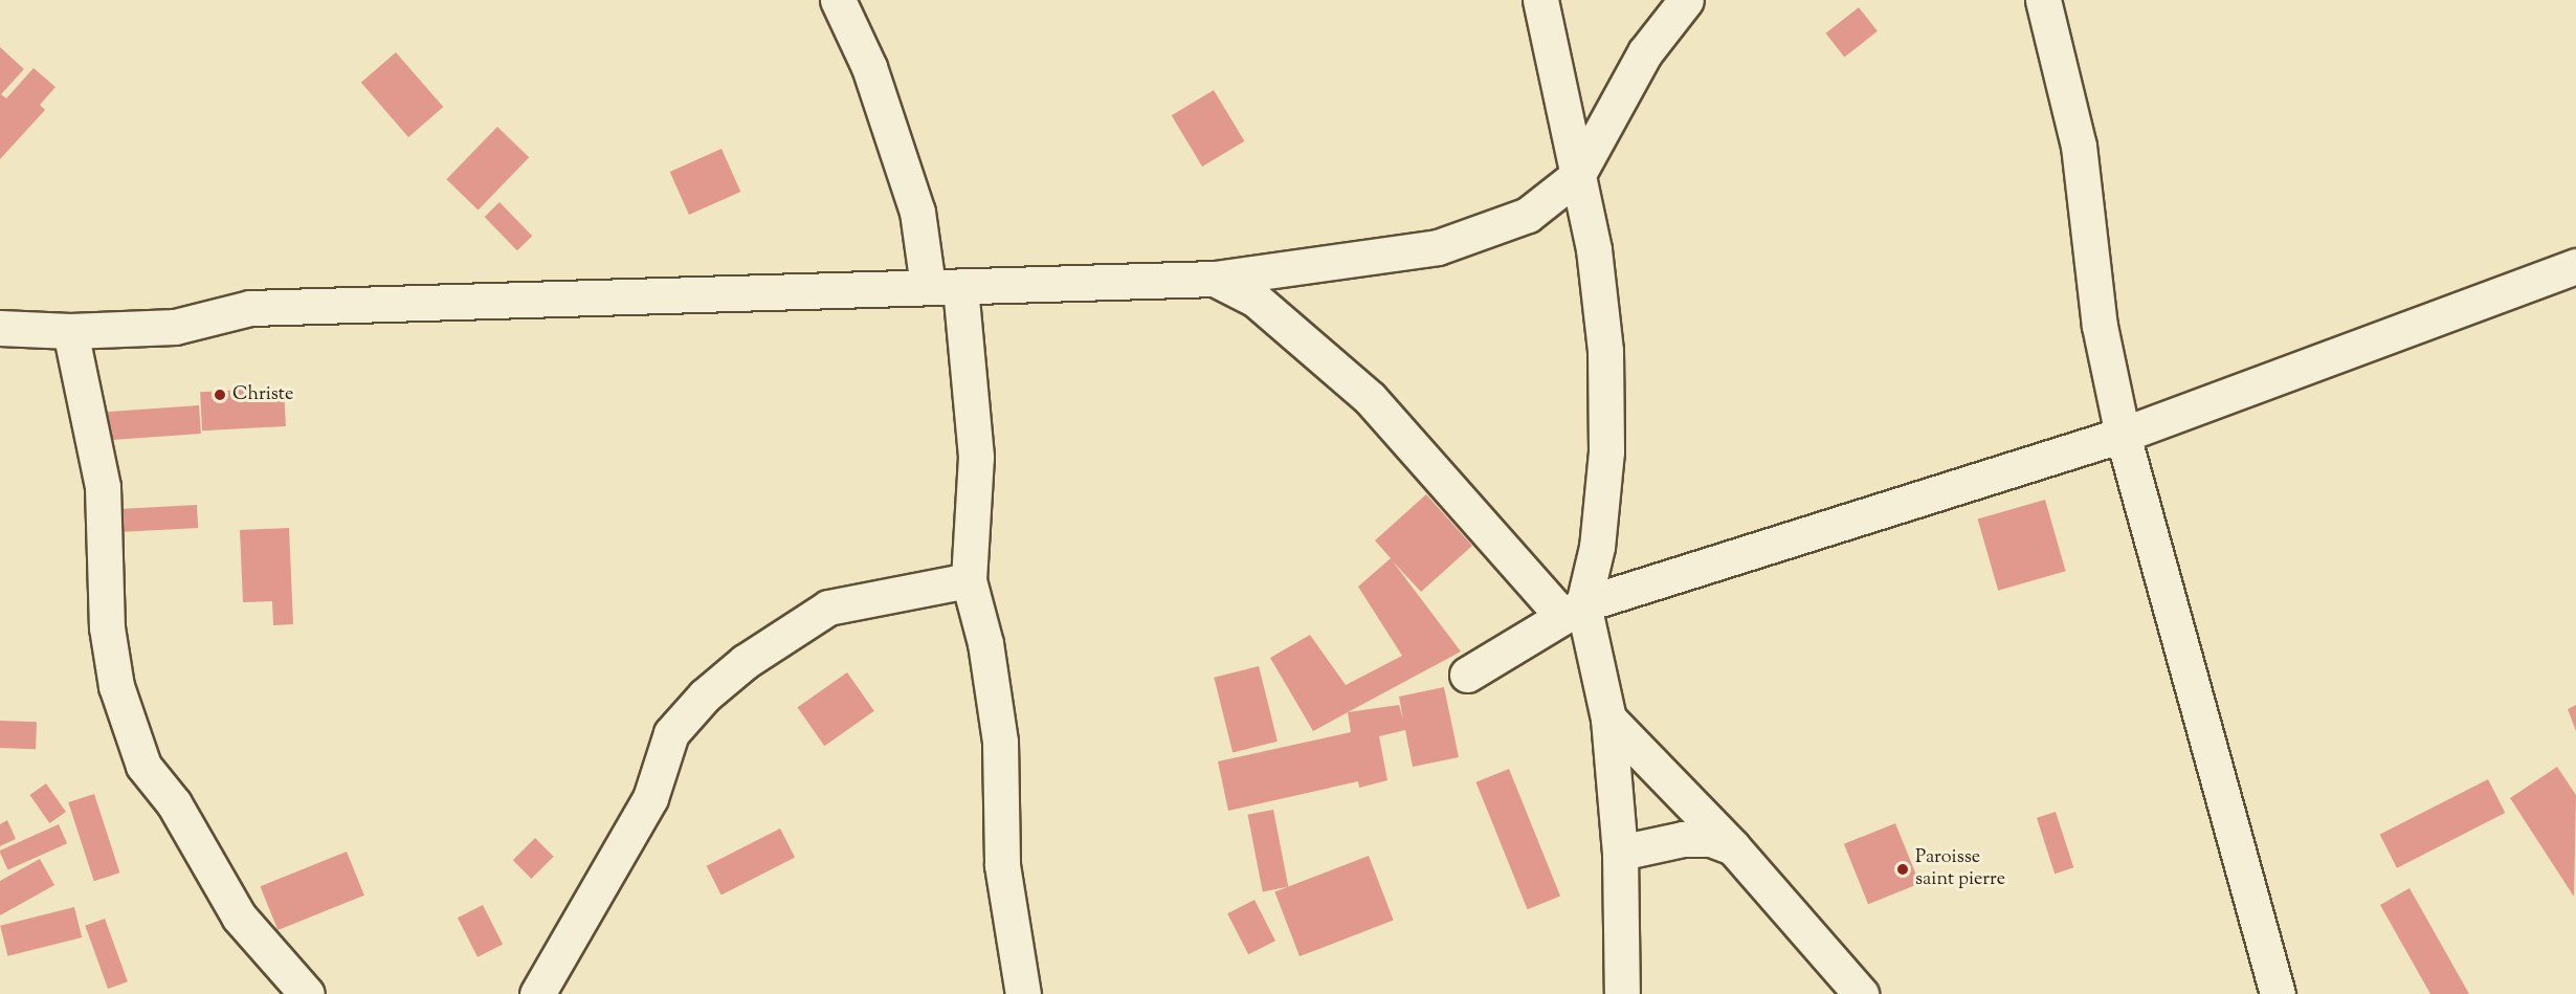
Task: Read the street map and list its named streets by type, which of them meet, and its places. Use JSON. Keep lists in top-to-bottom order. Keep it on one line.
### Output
{"places":["Christe","Paroisse saint pierre"]}
